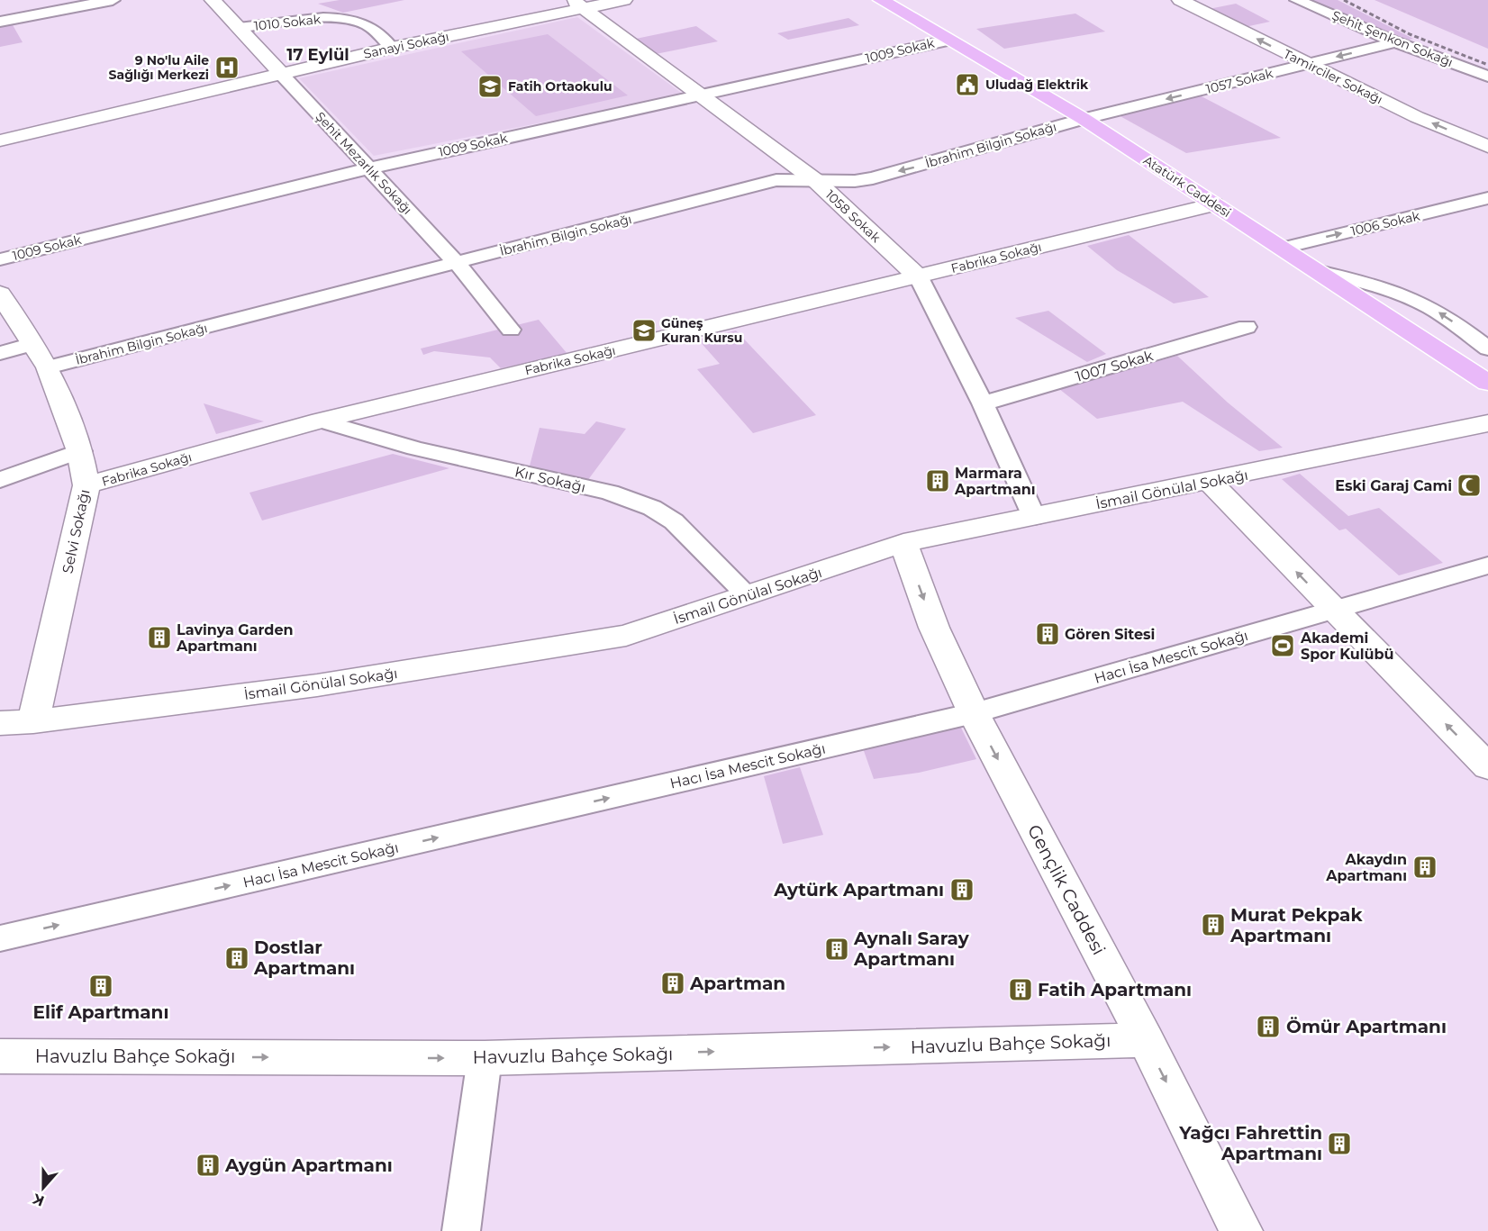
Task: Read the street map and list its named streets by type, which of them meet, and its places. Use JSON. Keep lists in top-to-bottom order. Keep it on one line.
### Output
{"streets":{"main road":["Atatürk Caddesi"],"street":["Sanayi Sokağı","Tamirciler Sokağı","Şehit Mezarlık Sokağı","1058 Sokak","Fabrika Sokağı","İsmail Gönülal Sokağı","Selvi Sokağı","Gençlik Caddesi","Havuzlu Bahçe Sokağı"],"lane":["1010 Sokak","Şehit Şenkon Sokağı","1009 Sokak","1057 Sokak","İbrahim Bilgin Sokağı","1006 Sokak","1007 Sokak","Kır Sokağı","Hacı İsa Mescit Sokağı"]},"crossings":[["1010 Sokak","Sanayi Sokağı"],["1010 Sokak","Şehit Mezarlık Sokağı"],["Şehit Şenkon Sokağı","1057 Sokak"],["Sanayi Sokağı","Şehit Mezarlık Sokağı"],["Sanayi Sokağı","1058 Sokak"],["1009 Sokak","Şehit Mezarlık Sokağı"],["1009 Sokak","Atatürk Caddesi"],["1009 Sokak","1058 Sokak"],["Tamirciler Sokağı","1057 Sokak"],["1057 Sokak","İbrahim Bilgin Sokağı"],["1057 Sokak","Atatürk Caddesi"],["İbrahim Bilgin Sokağı","Şehit Mezarlık Sokağı"],["İbrahim Bilgin Sokağı","Atatürk Caddesi"],["İbrahim Bilgin Sokağı","1058 Sokak"],["İbrahim Bilgin Sokağı","Selvi Sokağı"],["Atatürk Caddesi","1006 Sokak"],["Atatürk Caddesi","Fabrika Sokağı"],["1058 Sokak","Fabrika Sokağı"],["1058 Sokak","1007 Sokak"],["1058 Sokak","İsmail Gönülal Sokağı"],["Fabrika Sokağı","Kır Sokağı"],["Fabrika Sokağı","Selvi Sokağı"],["Kır Sokağı","İsmail Gönülal Sokağı"],["İsmail Gönülal Sokağı","Selvi Sokağı"],["İsmail Gönülal Sokağı","Gençlik Caddesi"],["Hacı İsa Mescit Sokağı","Gençlik Caddesi"],["Gençlik Caddesi","Havuzlu Bahçe Sokağı"]],"one_way":["Tamirciler Sokağı","1057 Sokak","1006 Sokak","Hacı İsa Mescit Sokağı","Gençlik Caddesi","Havuzlu Bahçe Sokağı"],"districts":["17 Eylül"],"places":{"hospital":["9 No'lu Aile Sağlığı Merkezi"],"public building":["Uludağ Elektrik"],"school or university":["Fatih Ortaokulu","Güneş Kuran Kursu"],"building":["Marmara Apartmanı","Gören Sitesi","Lavinya Garden Apartmanı","Akaydın Apartmanı","Aytürk Apartmanı","Murat Pekpak Apartmanı","Aynalı Saray Apartmanı","Dostlar Apartmanı","Apartman","Elif Apartmanı","Fatih Apartmanı","Ömür Apartmanı","Yağcı Fahrettin Apartmanı","Aygün Apartmanı"],"mosque":["Eski Garaj Cami"],"sports":["Akademi Spor Kulübü"]},"north":"bottom"}
